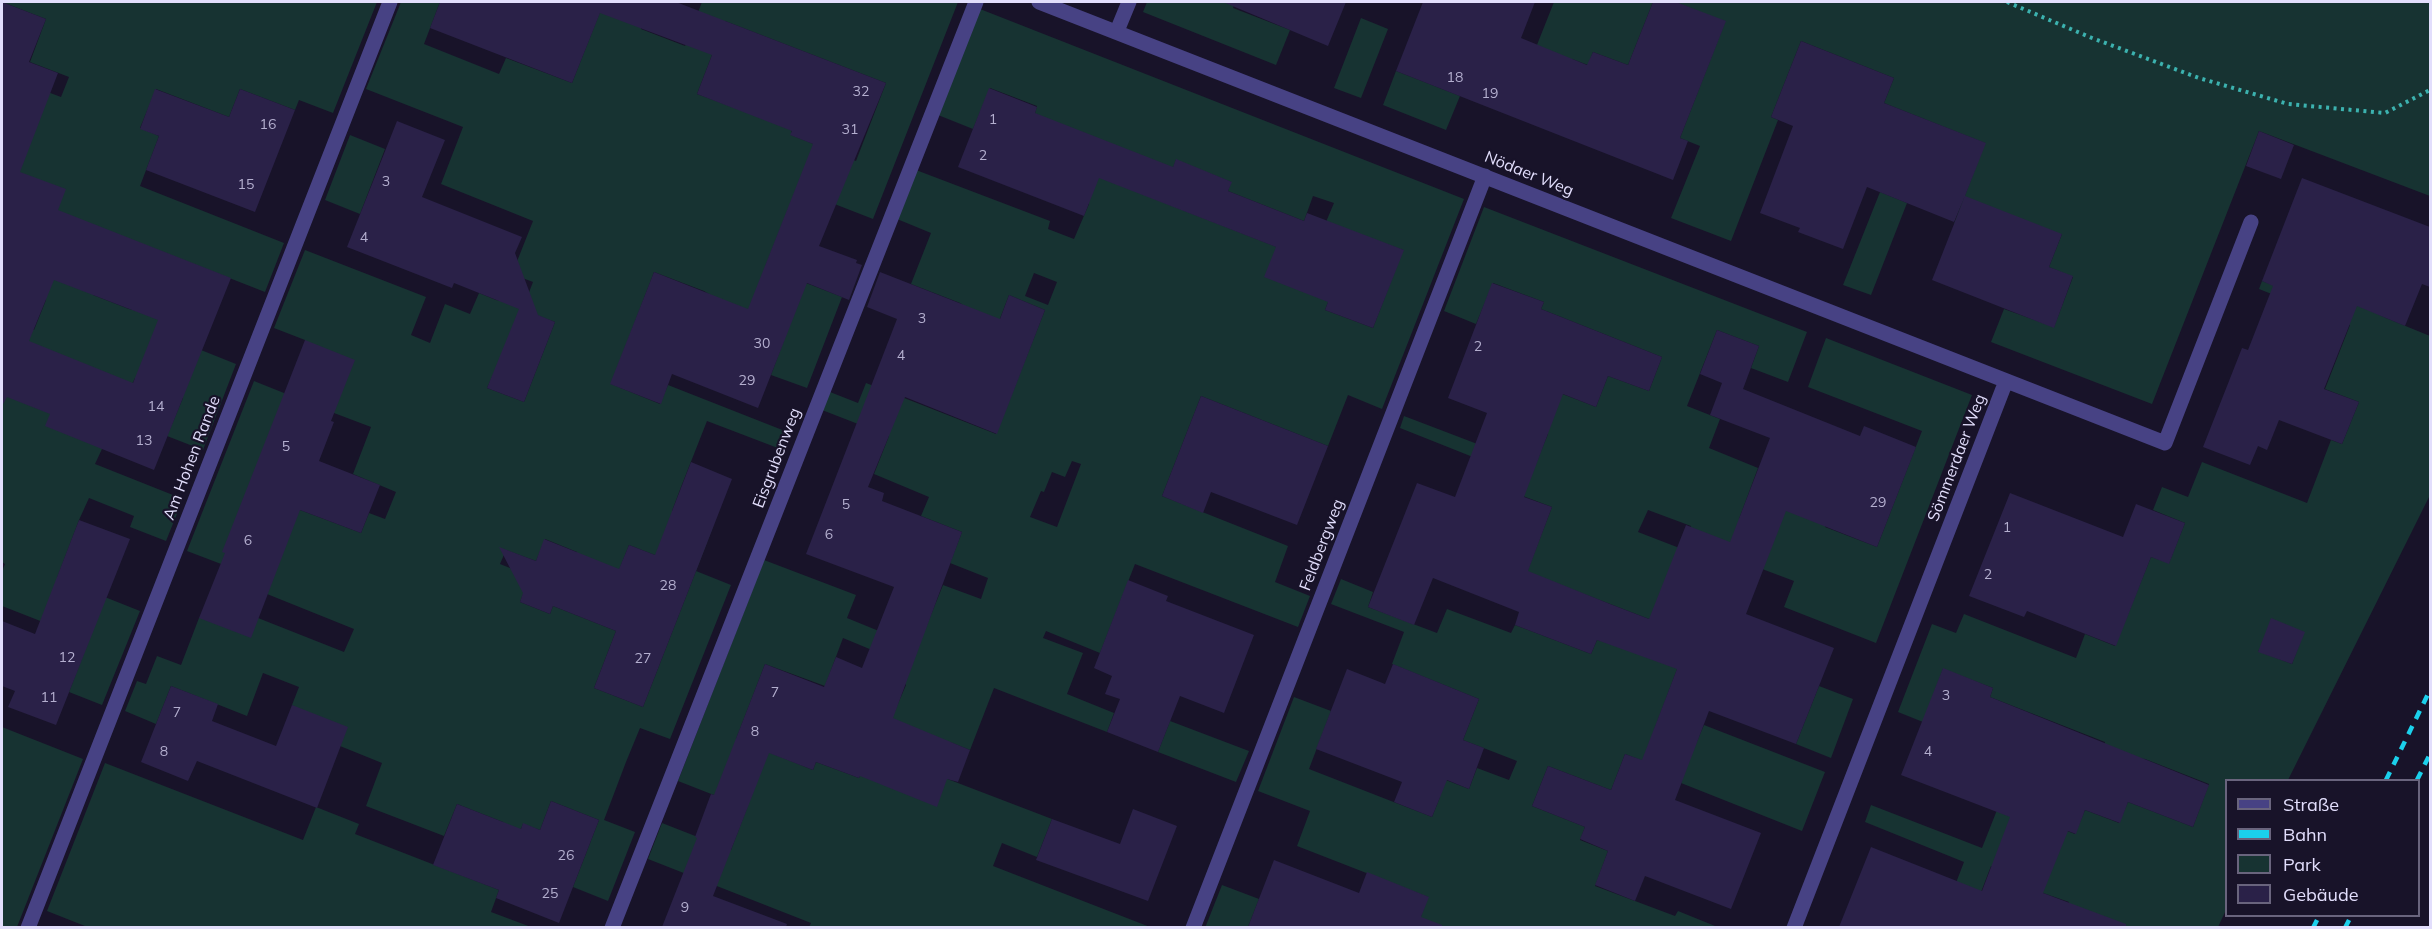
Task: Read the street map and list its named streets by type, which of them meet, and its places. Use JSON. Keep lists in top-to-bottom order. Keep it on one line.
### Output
{"streets":{"street":["Nödaer Weg","Am Hohen Rande","Eisgrubenweg","Sömmerdaer Weg","Feldbergweg"]},"crossings":[["Nödaer Weg","Sömmerdaer Weg"],["Nödaer Weg","Feldbergweg"]],"house_numbers":["18","32","19","1","16","31","2","3","15","4","3","30","2","4","29","14","13","5","29","5","1","6","6","2","28","12","27","7","3","11","7","8","8","4","26","25","9"],"legend":["Straße","Bahn","Park","Gebäude"]}
